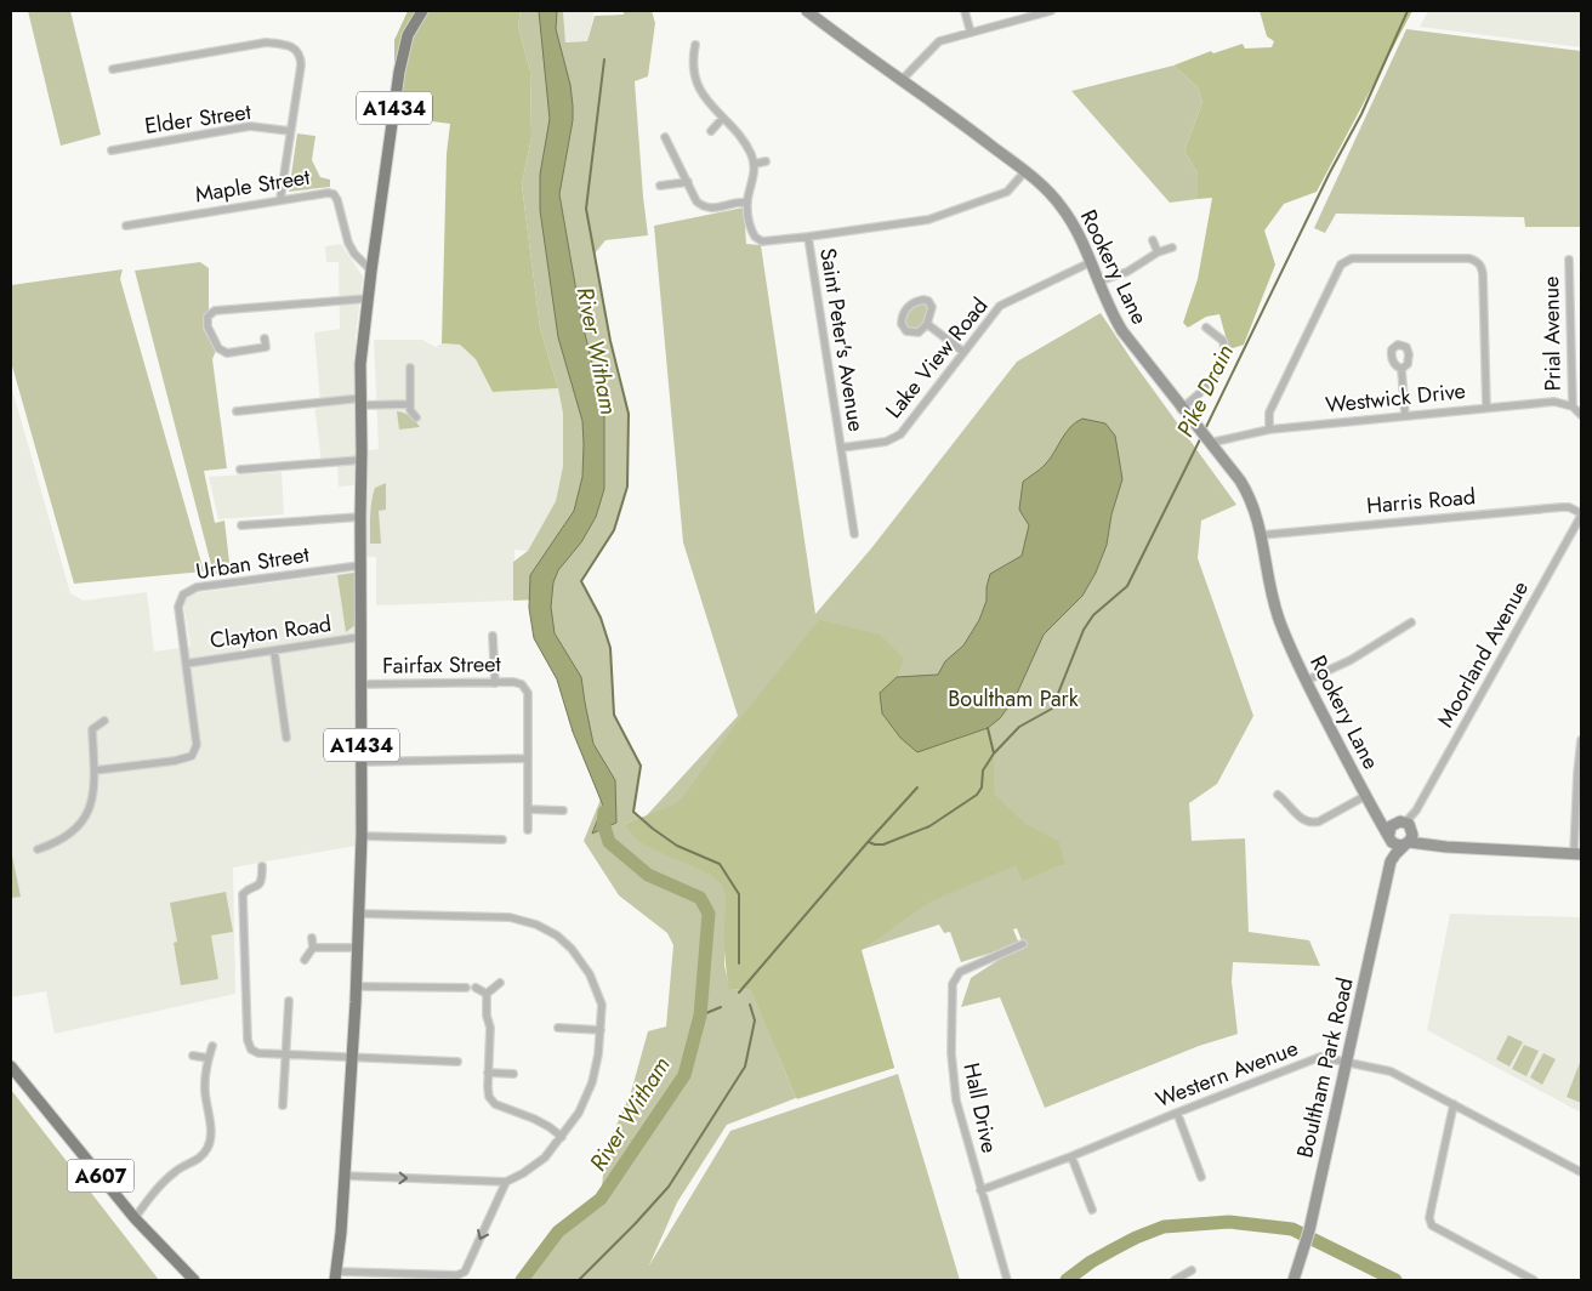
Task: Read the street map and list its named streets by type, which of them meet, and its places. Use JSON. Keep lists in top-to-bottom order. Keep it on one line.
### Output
{"streets":{"main road":["A1434","A607"],"street":["Elder Street","Maple Street","Rookery Lane","Prial Avenue","Saint Peter's Avenue","Lake View Road","Westwick Drive","Harris Road","Urban Street","Clayton Road","Moorland Avenue","Fairfax Street","Boultham Park Road","Western Avenue","Hall Drive"]},"crossings":[["A1434","Maple Street"],["A1434","Urban Street"],["A1434","Clayton Road"],["A1434","Fairfax Street"],["Rookery Lane","Saint Peter's Avenue"],["Rookery Lane","Lake View Road"],["Rookery Lane","Westwick Drive"],["Rookery Lane","Harris Road"],["Rookery Lane","Boultham Park Road"],["Prial Avenue","Westwick Drive"],["Saint Peter's Avenue","Lake View Road"],["Harris Road","Moorland Avenue"],["Urban Street","Clayton Road"],["Boultham Park Road","Western Avenue"],["Western Avenue","Hall Drive"]],"water":["River Witham","Pike Drain"],"parks":["Boultham Park"]}
